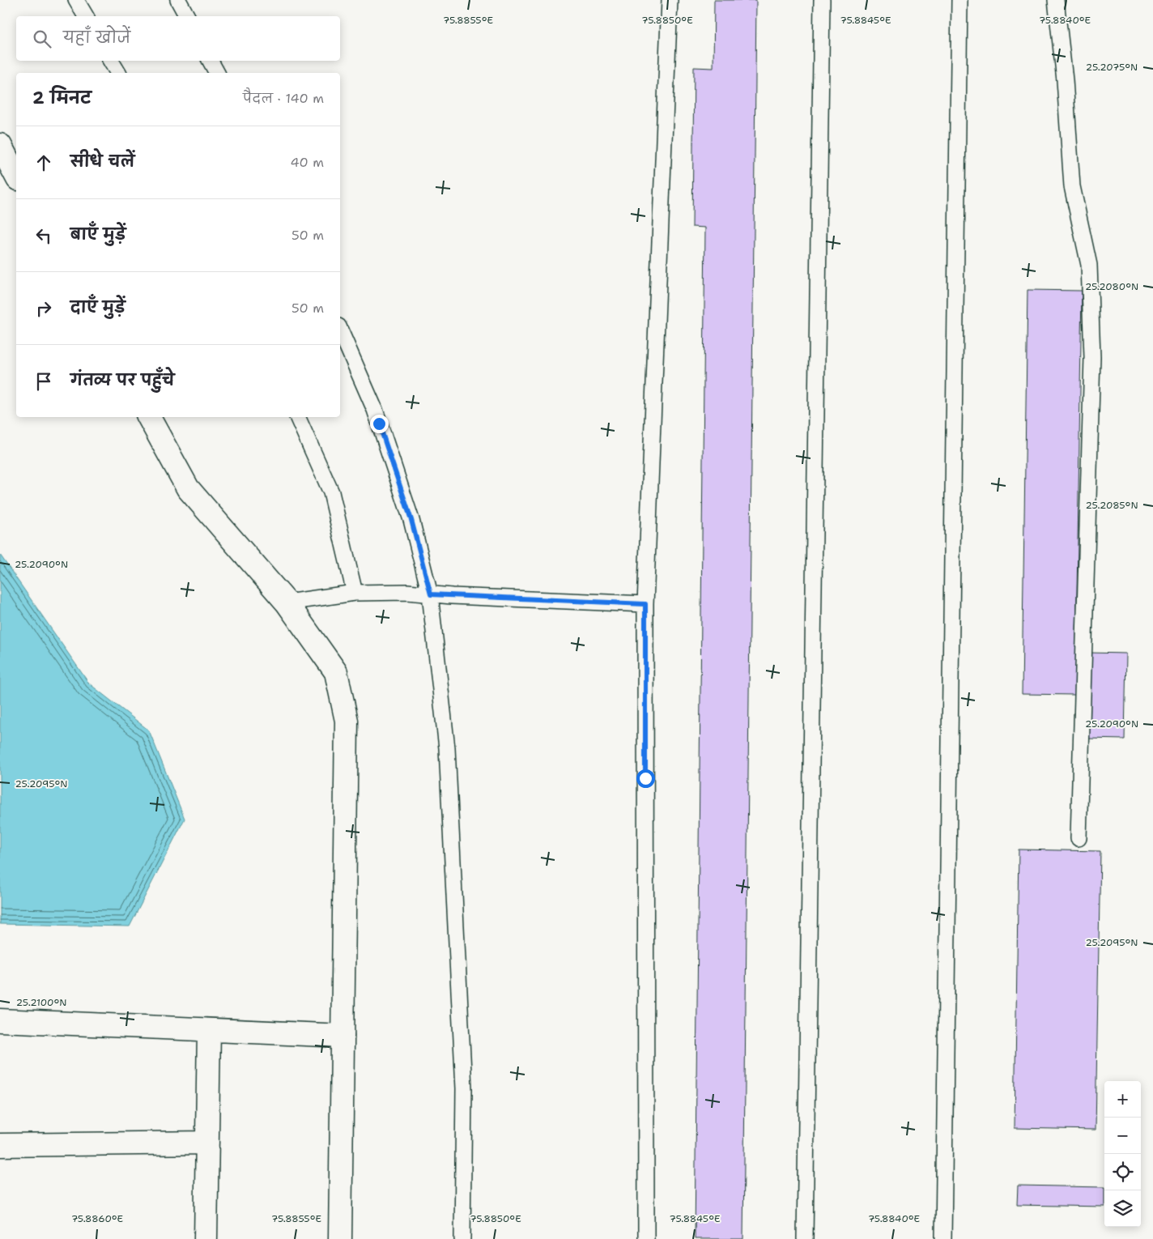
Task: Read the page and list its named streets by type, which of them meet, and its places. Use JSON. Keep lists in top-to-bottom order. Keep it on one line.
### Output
{"page":{"search":"यहाँ खोजें","heading":["2 मिनट","पैदल · 140 m"],"list":[["सीधे चलें","40 m"],["बाएँ मुड़ें","50 m"],["दाएँ मुड़ें","50 m"],"गंतव्य पर पहुँचे"],"map_buttons":["+","−"]},"coordinates":["75.8855°E","75.8850°E","75.8845°E","75.8840°E","25.2075°N","25.2080°N","25.2085°N","25.2090°N","25.2095°N","25.2100°N","75.8860°E"]}
